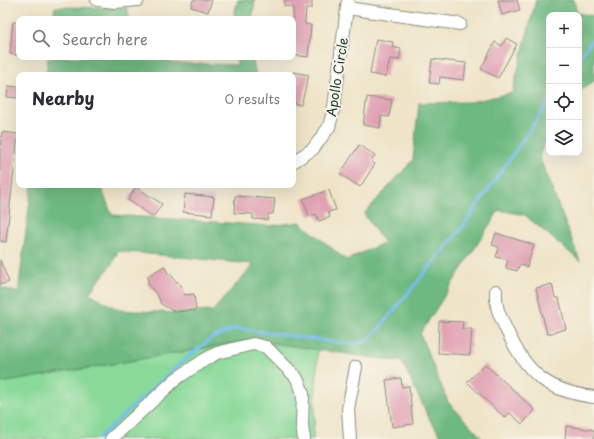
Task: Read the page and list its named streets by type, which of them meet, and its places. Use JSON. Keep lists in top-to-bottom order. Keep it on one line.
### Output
{"streets":{"street":["Apollo Circle"]},"page":{"map_buttons":["+","−"],"search":"Search here","heading":["Nearby","0 results"]}}
